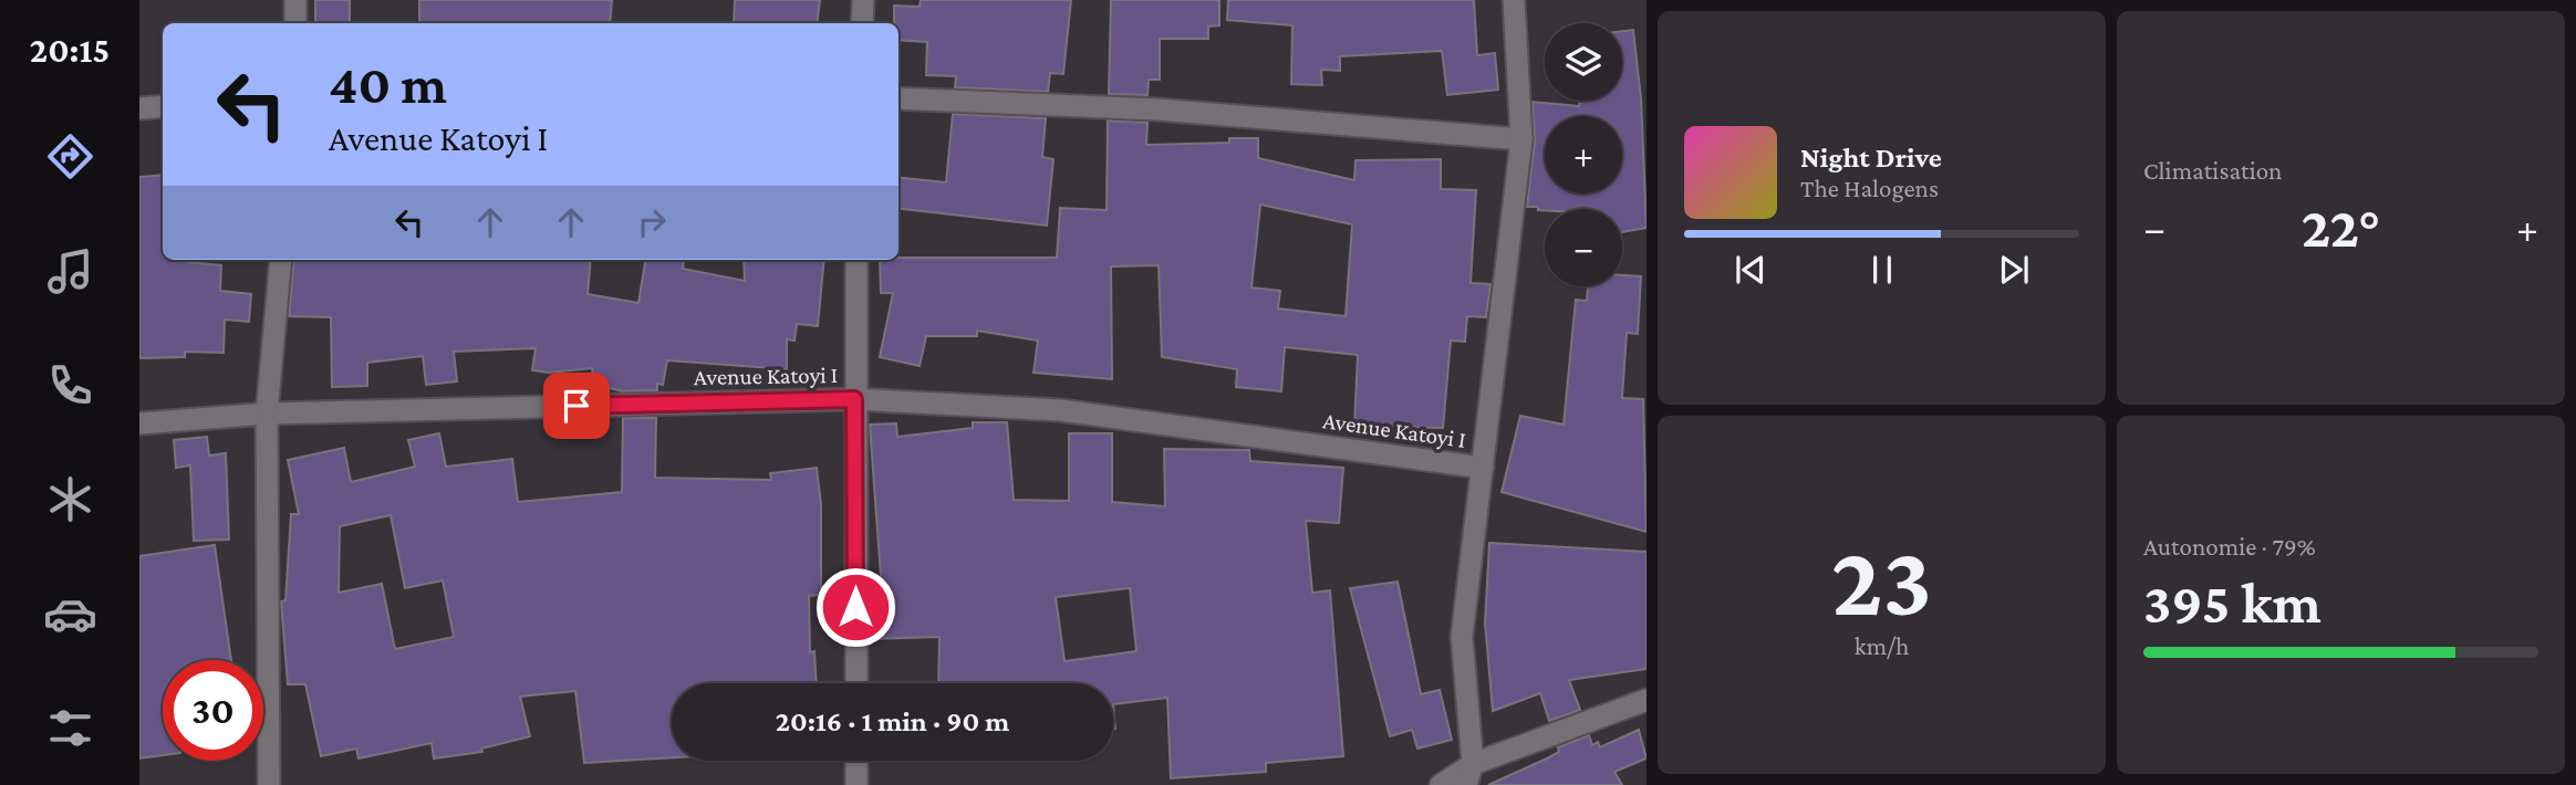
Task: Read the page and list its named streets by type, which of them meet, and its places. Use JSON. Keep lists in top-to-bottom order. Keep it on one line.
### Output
{"streets":{"street":["Avenue Katoyi I"]},"page":{"tabs":"20:15","tile":["Climatisation",["23","km/h"],["Autonomie · 79%","395 km"]],"map_buttons":["+","−"],"turn":["40 m","Avenue Katoyi I"],"song":["Night Drive","The Halogens"],"heat":["−","22°","+"],"limit":"30","trip":"20:16 · 1 min · 90 m"}}
